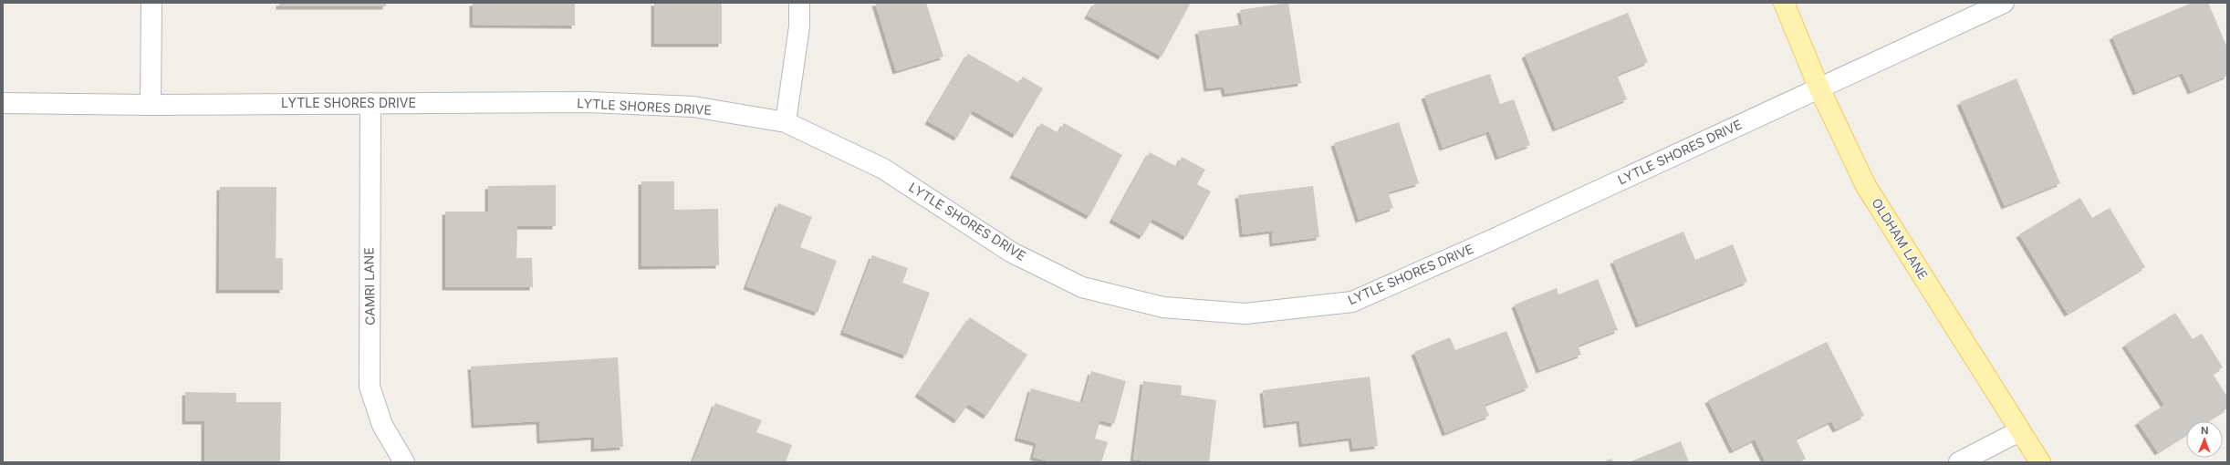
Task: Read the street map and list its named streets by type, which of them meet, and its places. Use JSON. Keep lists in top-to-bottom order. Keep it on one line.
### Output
{"streets":{"main road":["OLDHAM LANE"],"street":["LYTLE SHORES DRIVE","CAMRI LANE"]},"crossings":[["LYTLE SHORES DRIVE","OLDHAM LANE"],["LYTLE SHORES DRIVE","CAMRI LANE"]],"north":"top"}
